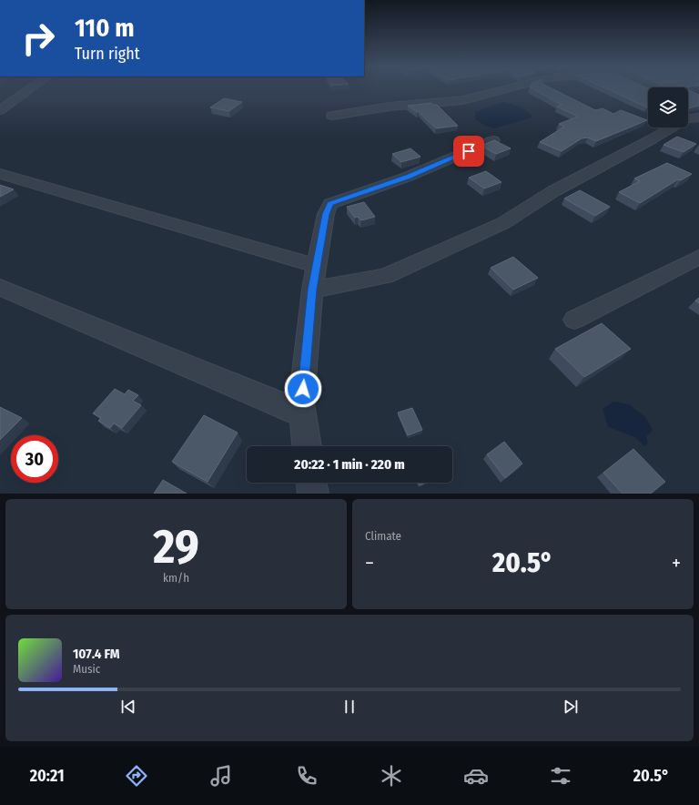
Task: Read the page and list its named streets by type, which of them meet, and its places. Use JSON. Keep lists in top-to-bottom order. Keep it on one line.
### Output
{"page":{"turn":["110 m","Turn right"],"limit":"30","trip":"20:22 · 1 min · 220 m","tile":[["29","km/h"],"Climate"],"heat":["−","20.5°","+"],"song":["107.4 FM","Music"],"tabs":["20:21","20.5°"]}}
